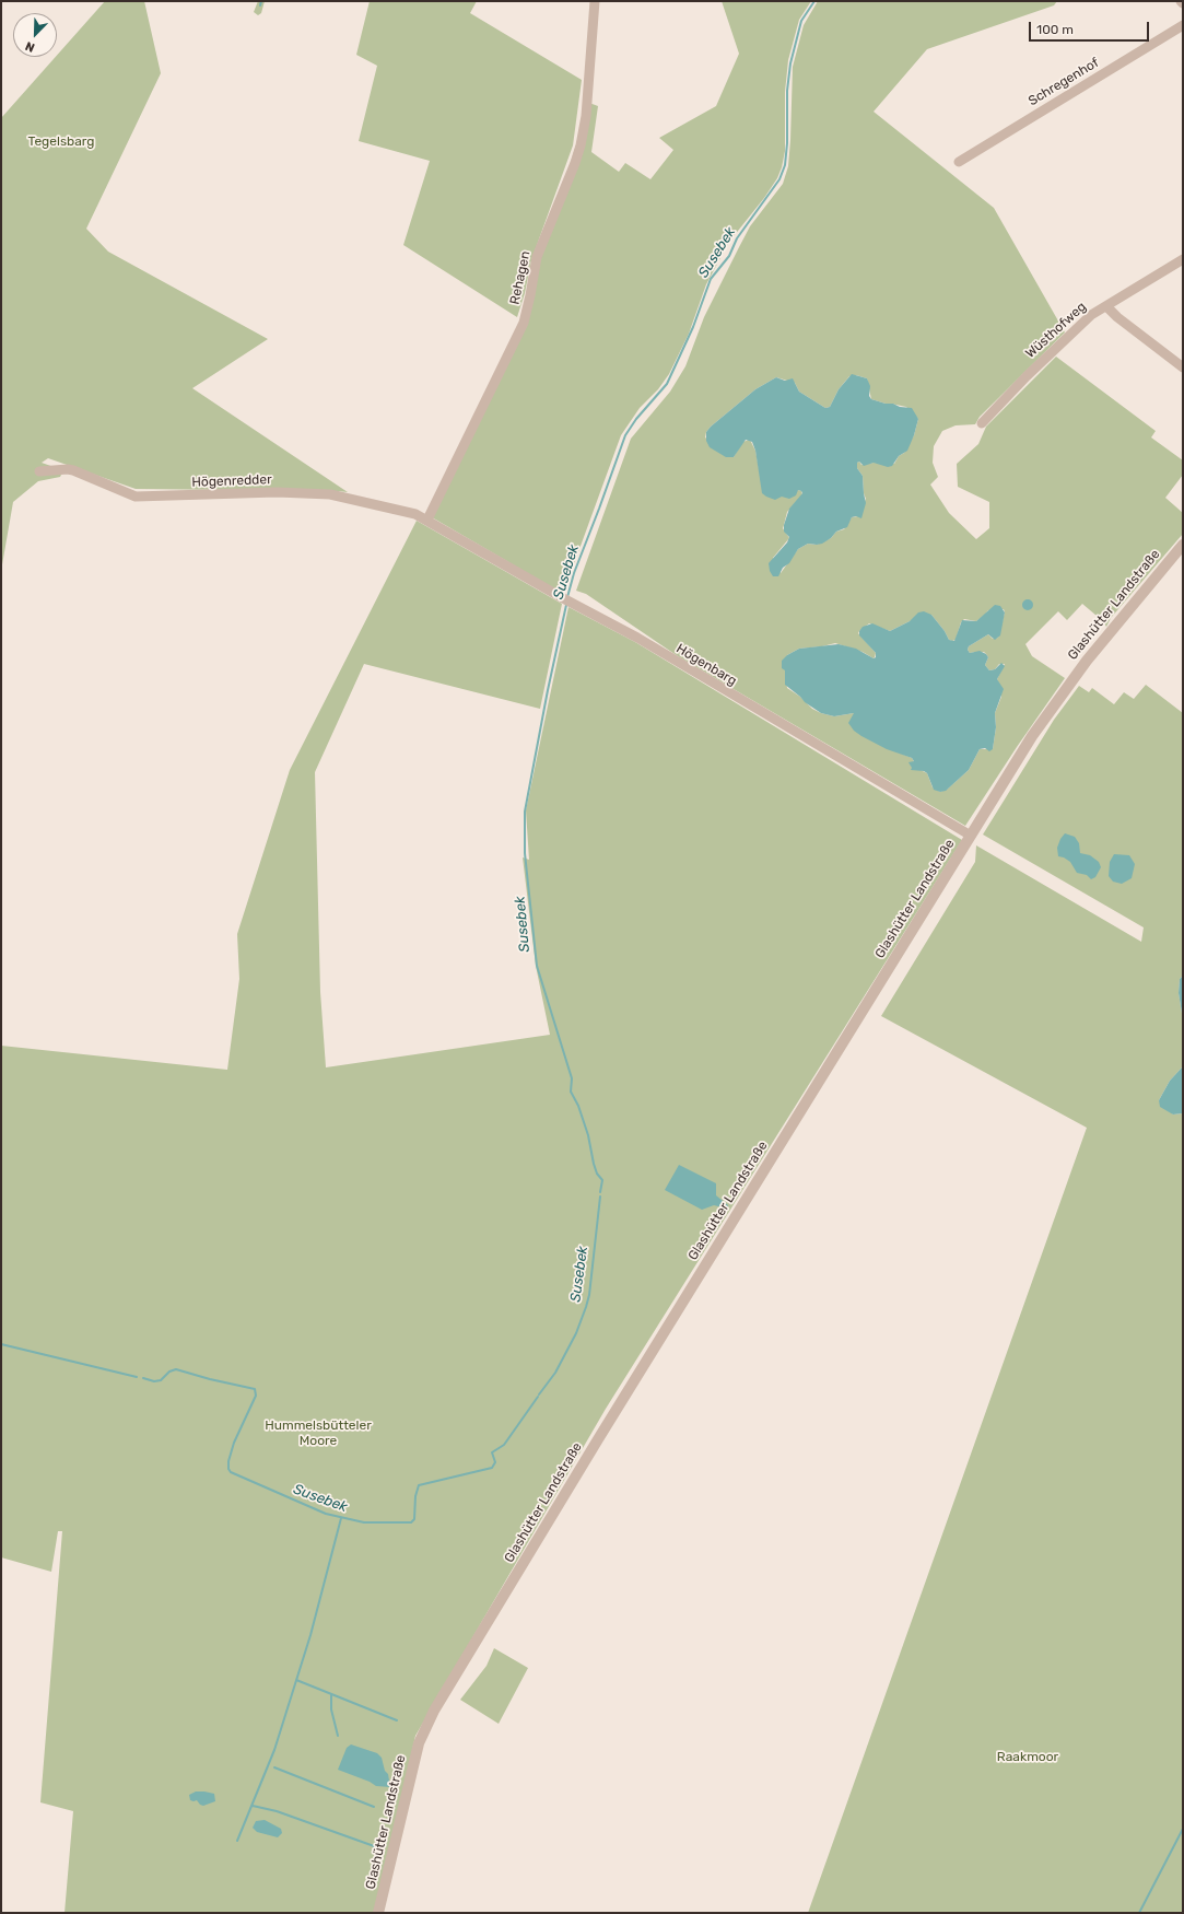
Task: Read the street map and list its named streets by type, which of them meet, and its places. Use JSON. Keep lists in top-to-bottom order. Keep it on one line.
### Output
{"streets":{"street":["Schregenhof","Rehagen","Wüsthofweg","Högenredder","Glashütter Landstraße","Högenbarg"]},"crossings":[["Rehagen","Högenredder"],["Rehagen","Högenbarg"],["Högenredder","Högenbarg"],["Glashütter Landstraße","Högenbarg"]],"water":["Susebek"],"parks":["Tegelsbarg","Hummelsbütteler Moore","Raakmoor"],"scale_bar":"100 m","north":"bottom left"}
